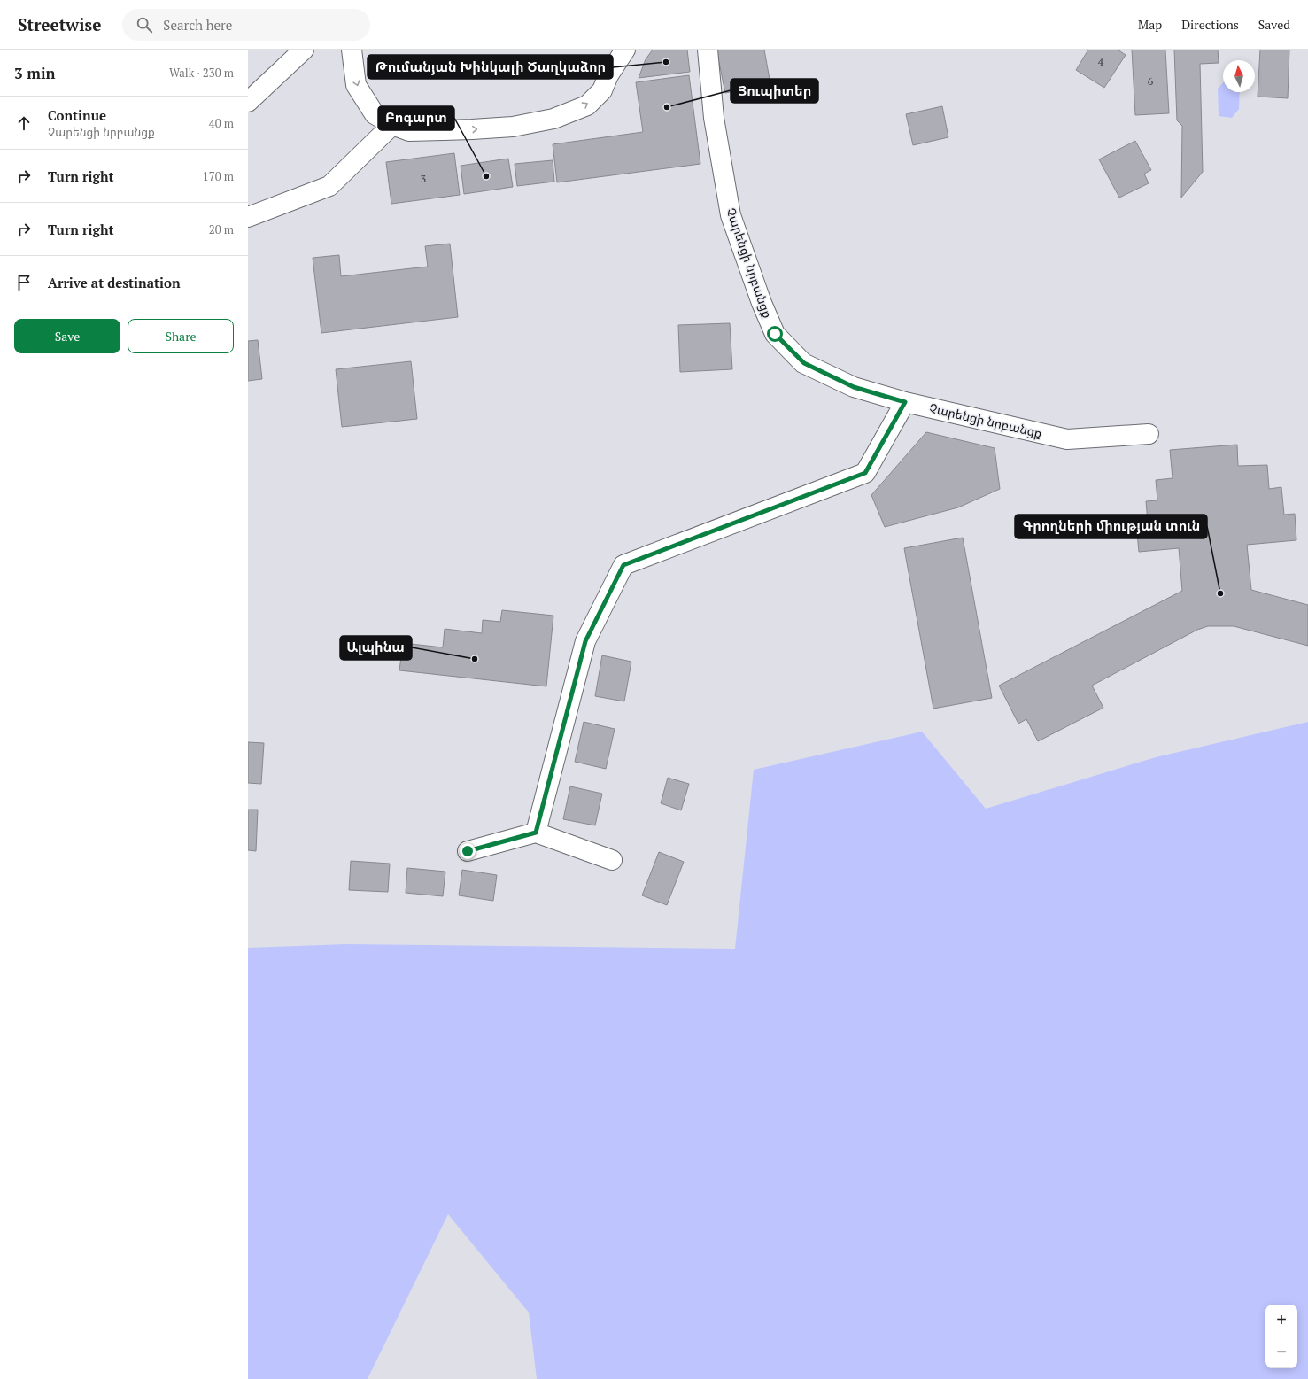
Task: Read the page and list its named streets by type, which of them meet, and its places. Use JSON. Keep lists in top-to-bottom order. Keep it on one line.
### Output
{"streets":{"street":["Չարենցի նրբանցք"]},"places":["Թումանյան Խինկալի Ծաղկաձոր","Յուպիտեր","Բոգարտ","Գրողների միության տուն","Ալպինա"],"house_numbers":["4","6","3"],"north":"top","page":{"header":"Streetwise","search":"Search here","nav":["Map","Directions","Saved"],"heading":["3 min","Walk · 230 m"],"list":[["Continue","Չարենցի նրբանցք","40 m"],["Turn right","170 m"],["Turn right","20 m"],"Arrive at destination"],"buttons":["Save","Share"],"map_buttons":["+","−"]}}
